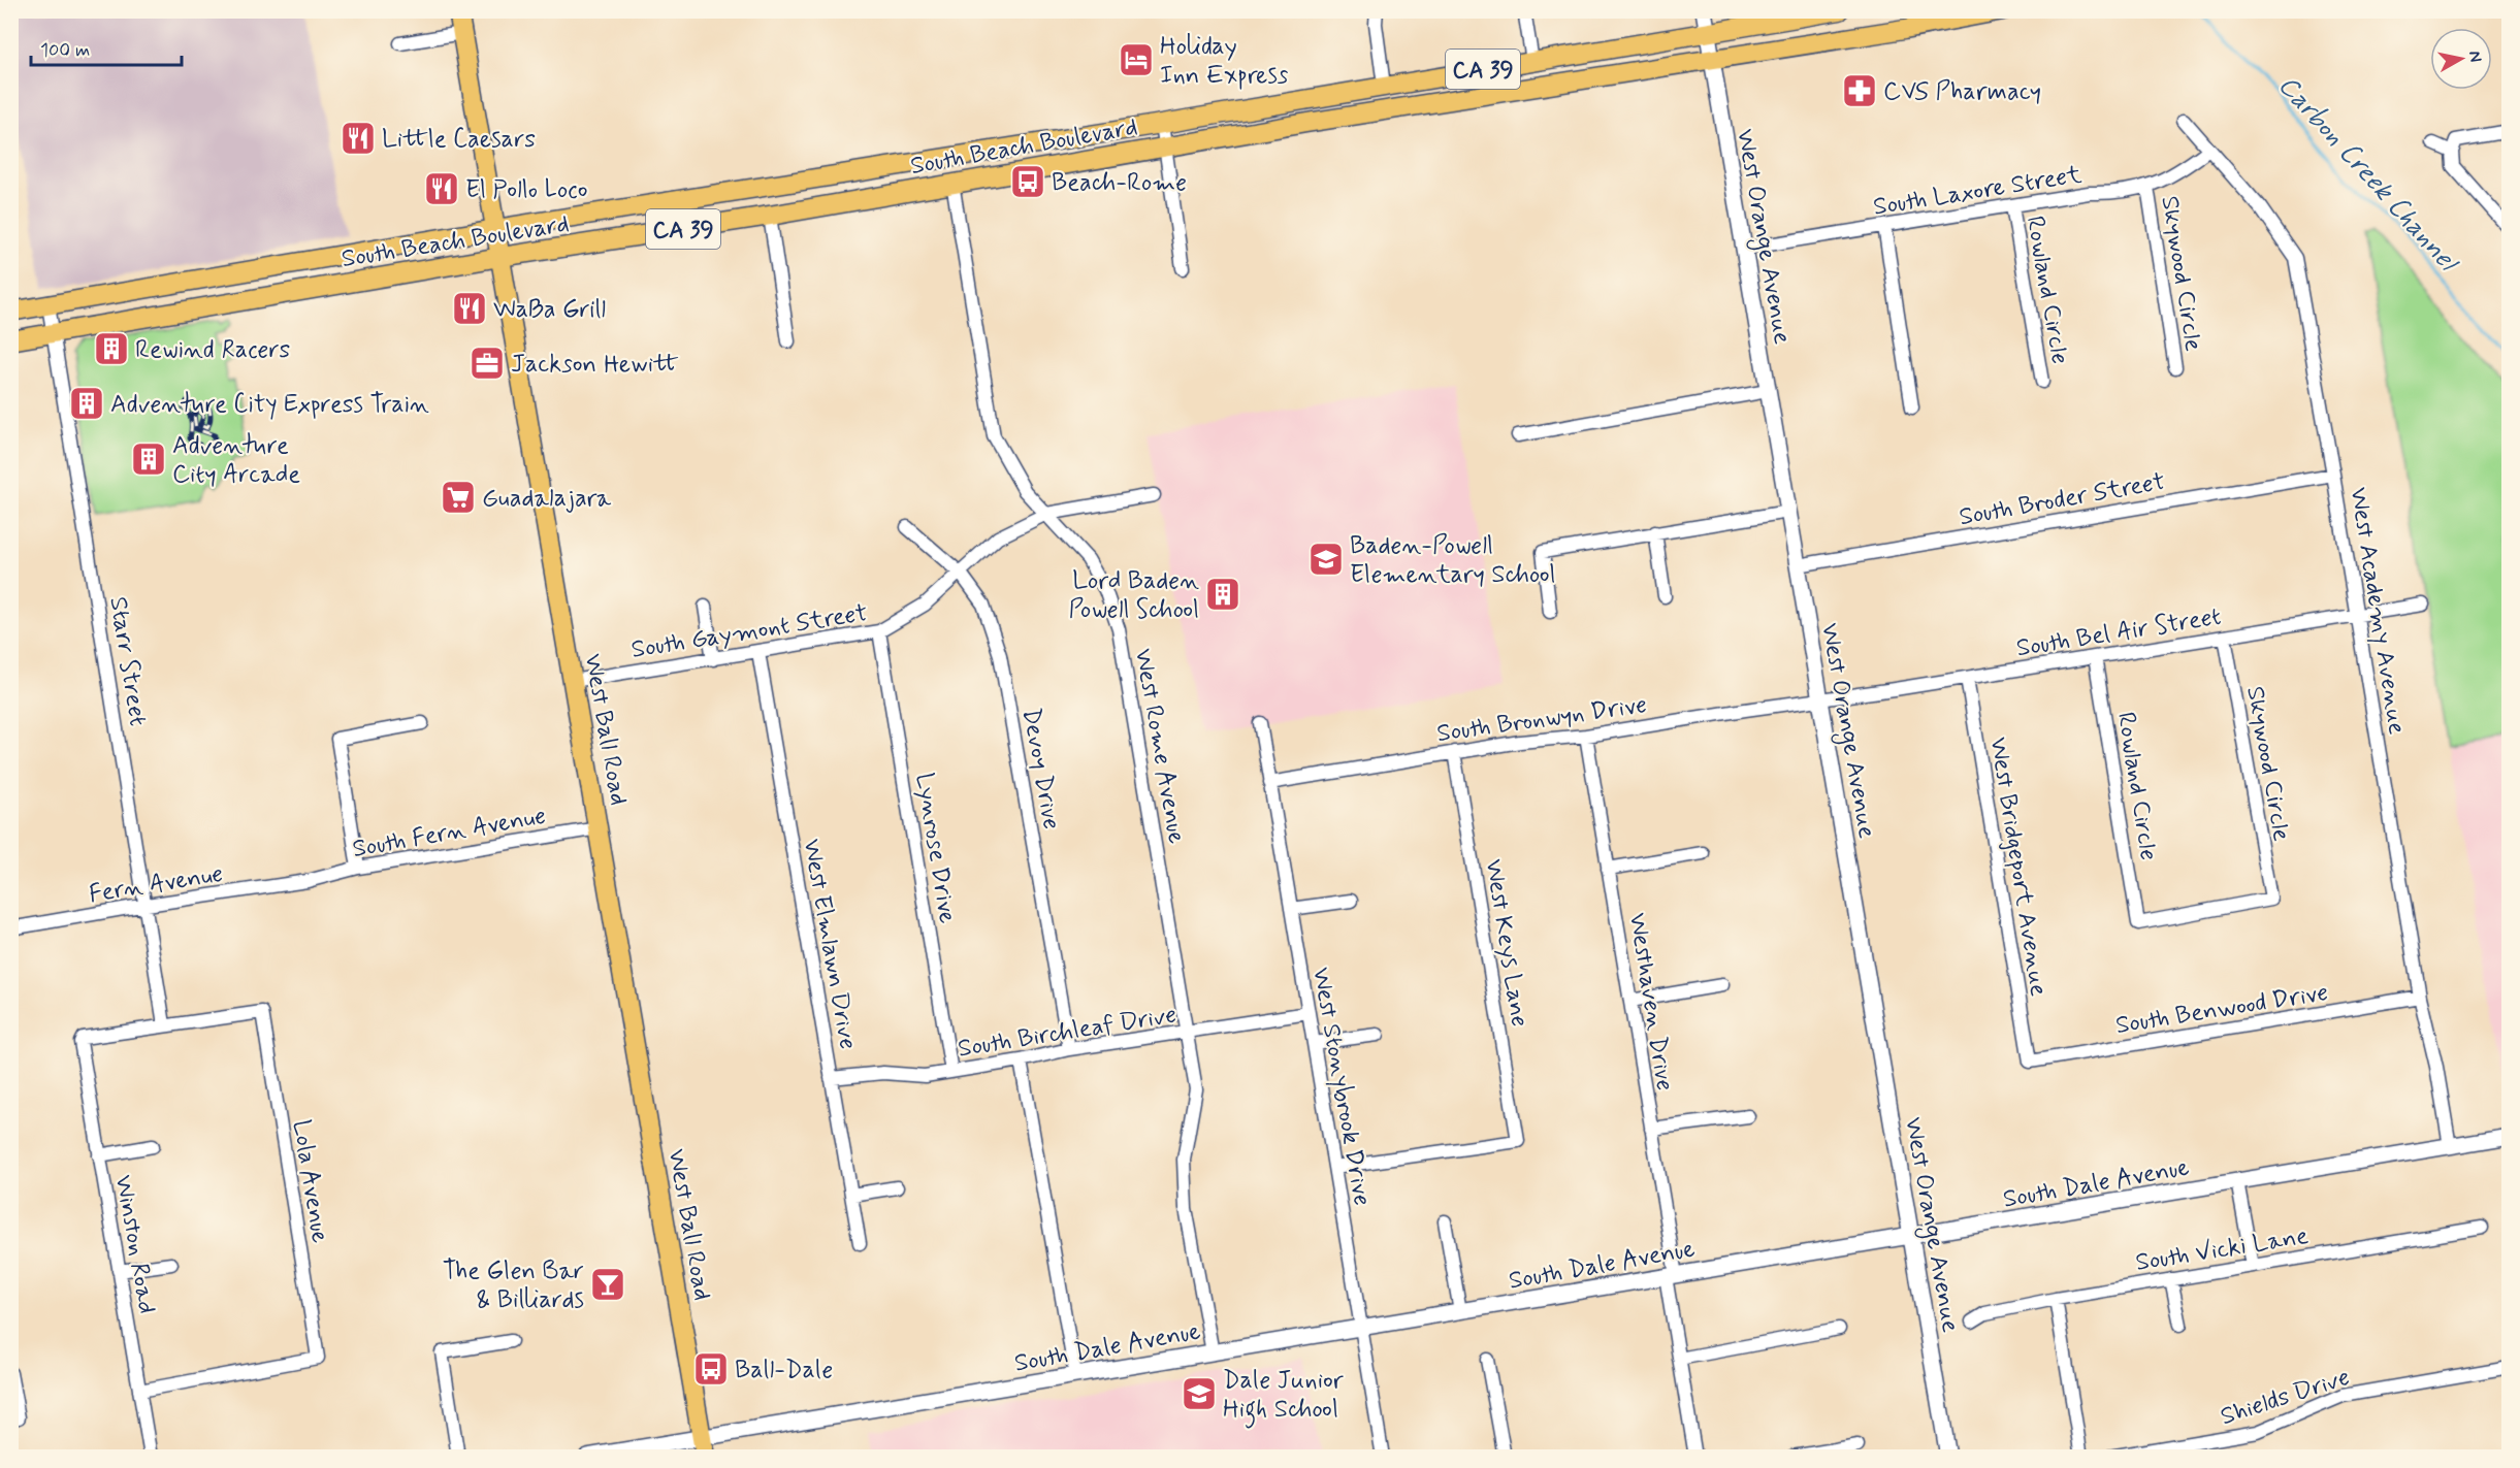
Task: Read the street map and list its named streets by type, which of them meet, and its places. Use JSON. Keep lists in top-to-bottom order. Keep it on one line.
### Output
{"streets":{"main road":["CA 39","South Beach Boulevard","West Ball Road"],"street":["South Laxore Street","West Orange Avenue","Skywood Circle","Rowland Circle","South Broder Street","West Academy Avenue","South Gaymont Street","South Bel Air Street","Starr Street","South Bronwyn Drive","West Rome Avenue","Devoy Drive","South Fern Avenue","Lynrose Drive","West Bridgeport Avenue","Fern Avenue","West Keys Lane","West Elmlawn Drive","Westhaven Drive","South Benwood Drive","South Birchleaf Drive","West Stonybrook Drive","Lola Avenue","South Dale Avenue","Winston Road","South Vicki Lane","Shields Drive"]},"crossings":[["CA 39","South Beach Boulevard"],["CA 39","Starr Street"],["South Beach Boulevard","West Orange Avenue"],["South Beach Boulevard","Starr Street"],["South Beach Boulevard","West Ball Road"],["South Beach Boulevard","West Rome Avenue"],["South Laxore Street","West Orange Avenue"],["South Laxore Street","Skywood Circle"],["South Laxore Street","Rowland Circle"],["South Laxore Street","West Academy Avenue"],["West Orange Avenue","South Broder Street"],["West Orange Avenue","South Bel Air Street"],["West Orange Avenue","South Bronwyn Drive"],["West Orange Avenue","South Dale Avenue"],["Skywood Circle","Rowland Circle"],["Skywood Circle","South Bel Air Street"],["Rowland Circle","South Bel Air Street"],["South Broder Street","West Academy Avenue"],["West Academy Avenue","South Bel Air Street"],["West Academy Avenue","South Benwood Drive"],["West Academy Avenue","South Dale Avenue"],["South Gaymont Street","West Ball Road"],["South Gaymont Street","West Rome Avenue"],["South Gaymont Street","Devoy Drive"],["South Gaymont Street","Lynrose Drive"],["South Gaymont Street","West Elmlawn Drive"],["South Bel Air Street","South Bronwyn Drive"],["South Bel Air Street","West Bridgeport Avenue"],["Starr Street","Fern Avenue"],["Starr Street","Lola Avenue"],["Starr Street","Winston Road"],["South Bronwyn Drive","West Keys Lane"],["South Bronwyn Drive","Westhaven Drive"],["South Bronwyn Drive","West Stonybrook Drive"],["West Ball Road","South Fern Avenue"],["West Ball Road","South Dale Avenue"],["West Rome Avenue","South Birchleaf Drive"],["West Rome Avenue","South Dale Avenue"],["Devoy Drive","South Birchleaf Drive"],["South Fern Avenue","Fern Avenue"],["Lynrose Drive","South Birchleaf Drive"],["West Bridgeport Avenue","South Benwood Drive"],["West Keys Lane","West Stonybrook Drive"],["West Elmlawn Drive","South Birchleaf Drive"],["Westhaven Drive","South Dale Avenue"],["South Birchleaf Drive","West Stonybrook Drive"],["West Stonybrook Drive","South Dale Avenue"],["Lola Avenue","Winston Road"]],"water":["Carbon Creek Channel"],"places":{"hotel":["Holiday Inn Express"],"pharmacy":["CVS Pharmacy"],"restaurant":["Little Caesars","El Pollo Loco","WaBa Grill"],"bus stop":["Beach-Rome","Ball-Dale"],"building":["Rewind Racers","Adventure City Express Train","Adventure City Arcade","Lord Baden Powell School"],"office":["Jackson Hewitt"],"supermarket":["Guadalajara"],"school or university":["Baden-Powell Elementary School","Dale Junior High School"],"bar":["The Glen Bar & Billiards"]},"scale_bar":"100 m","north":"right"}
